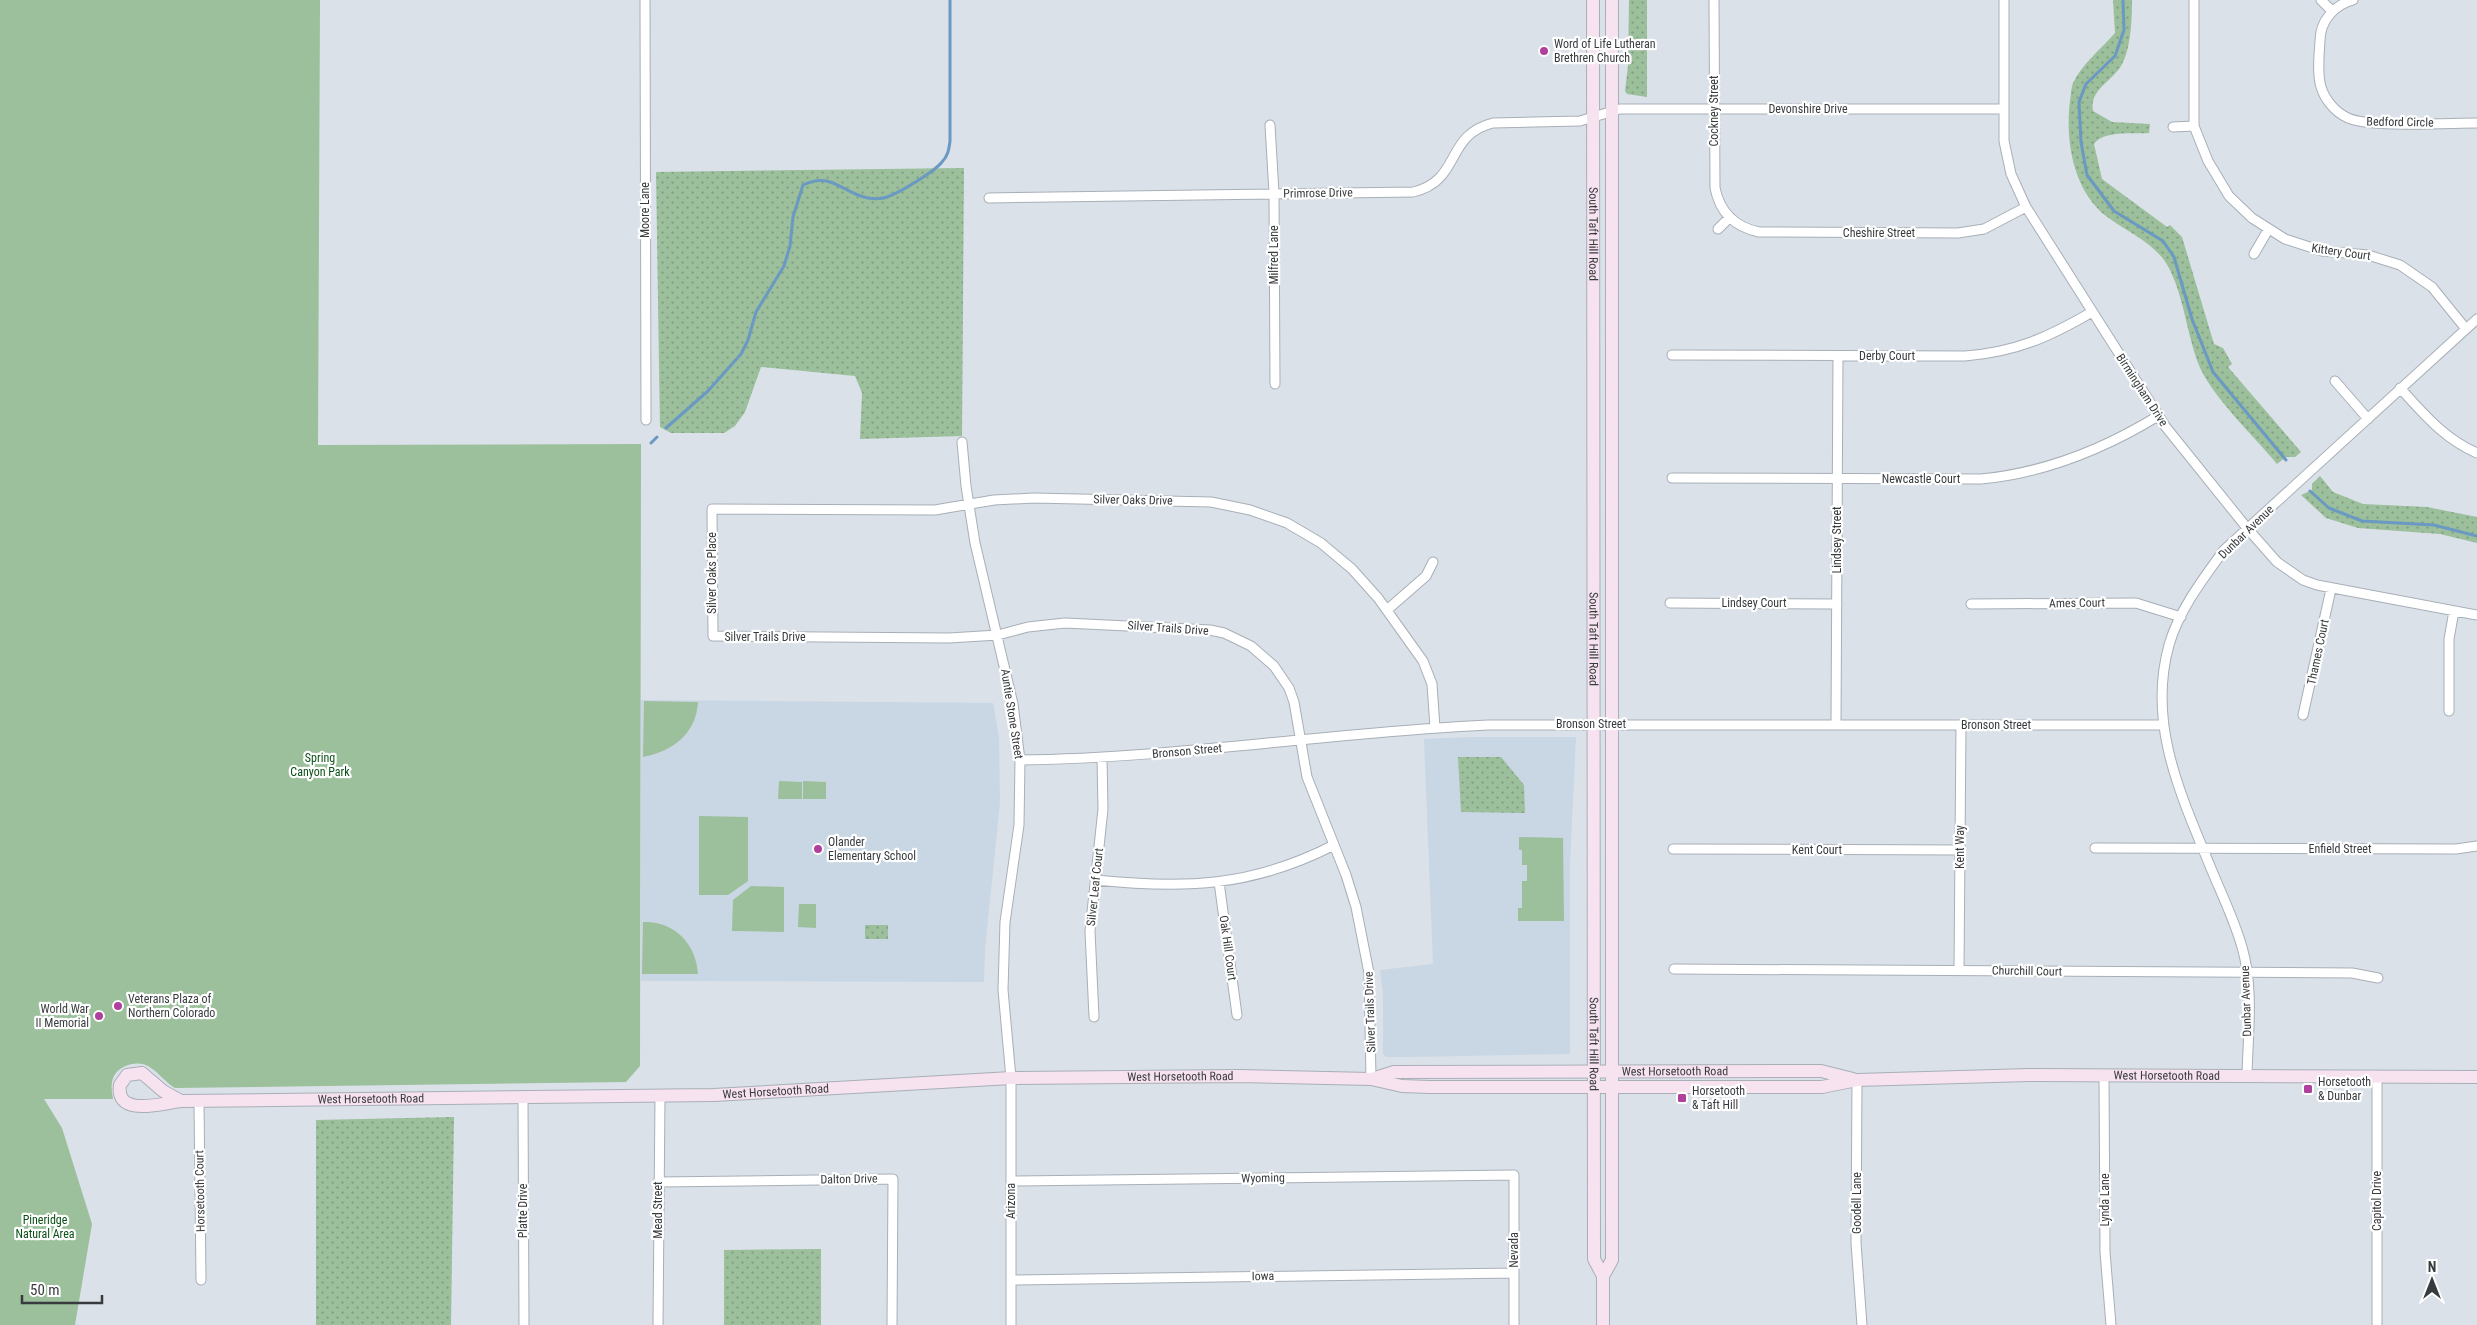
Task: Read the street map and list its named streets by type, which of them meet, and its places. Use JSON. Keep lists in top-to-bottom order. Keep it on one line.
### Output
{"streets":{"main road":["South Taft Hill Road","West Horsetooth Road"],"street":["Devonshire Drive","Cockney Street","Bedford Circle","Primrose Drive","Moore Lane","Cheshire Street","Kittery Court","Milfred Lane","Derby Court","Birmingham Drive","Newcastle Court","Silver Oaks Drive","Dunbar Avenue","Lindsey Street","Silver Oaks Place","Lindsey Court","Ames Court","Silver Trails Drive","Thames Court","Auntie Stone Street","Bronson Street","Kent Way","Enfield Street","Kent Court","Silver Leaf Court","Oak Hill Court","Churchill Court","Wyoming","Dalton Drive","Horsetooth Court","Lynda Lane","Arizona","Capitol Drive","Goodell Lane","Mead Street","Platte Drive","Nevada","Iowa"]},"crossings":[["Devonshire Drive","Cockney Street"],["Devonshire Drive","Primrose Drive"],["Devonshire Drive","South Taft Hill Road"],["Devonshire Drive","Birmingham Drive"],["Cockney Street","Cheshire Street"],["Primrose Drive","South Taft Hill Road"],["Primrose Drive","Milfred Lane"],["Cheshire Street","Birmingham Drive"],["South Taft Hill Road","Bronson Street"],["South Taft Hill Road","West Horsetooth Road"],["Kittery Court","Dunbar Avenue"],["Derby Court","Birmingham Drive"],["Derby Court","Lindsey Street"],["Birmingham Drive","Newcastle Court"],["Birmingham Drive","Dunbar Avenue"],["Birmingham Drive","Thames Court"],["Newcastle Court","Lindsey Street"],["Silver Oaks Drive","Silver Oaks Place"],["Silver Oaks Drive","Auntie Stone Street"],["Silver Oaks Drive","Bronson Street"],["Dunbar Avenue","Ames Court"],["Dunbar Avenue","Bronson Street"],["Dunbar Avenue","Enfield Street"],["Dunbar Avenue","Churchill Court"],["Dunbar Avenue","West Horsetooth Road"],["Lindsey Street","Lindsey Court"],["Lindsey Street","Bronson Street"],["Silver Oaks Place","Silver Trails Drive"],["Silver Trails Drive","Auntie Stone Street"],["Silver Trails Drive","Bronson Street"],["Silver Trails Drive","West Horsetooth Road"],["Auntie Stone Street","Bronson Street"],["Auntie Stone Street","West Horsetooth Road"],["Auntie Stone Street","Arizona"],["Bronson Street","Kent Way"],["Bronson Street","Silver Leaf Court"],["Kent Way","Kent Court"],["Kent Way","Churchill Court"],["West Horsetooth Road","Horsetooth Court"],["West Horsetooth Road","Lynda Lane"],["West Horsetooth Road","Arizona"],["West Horsetooth Road","Capitol Drive"],["West Horsetooth Road","Goodell Lane"],["West Horsetooth Road","Mead Street"],["West Horsetooth Road","Platte Drive"],["Wyoming","Arizona"],["Wyoming","Nevada"],["Dalton Drive","Mead Street"],["Arizona","Iowa"],["Nevada","Iowa"]],"parks":["Spring Canyon Park","Pineridge Natural Area"],"places":{"other":["Word of Life Lutheran Brethren Church","Olander Elementary School","Veterans Plaza of Northern Colorado","World War II Memorial"],"transit":["Horsetooth & Dunbar","Horsetooth & Taft Hill"]},"scale_bar":"50 m","north":"top"}
